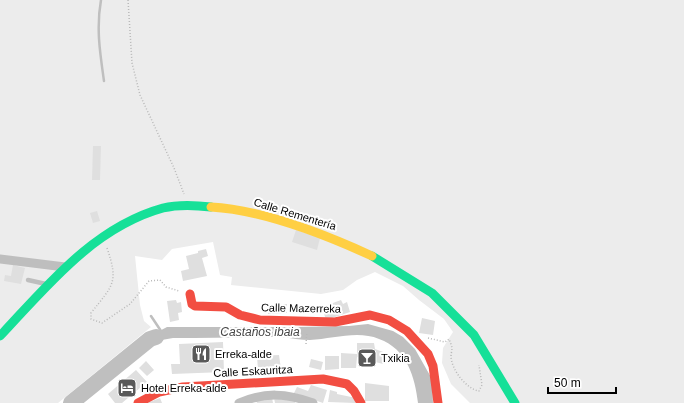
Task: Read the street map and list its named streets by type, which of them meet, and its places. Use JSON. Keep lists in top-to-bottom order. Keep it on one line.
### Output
{"streets":{"street":["Calle Rementería","Calle Mazerreka","Calle Eskauritza"]},"water":["Castaños ibaia"],"places":{"restaurant":["Erreka-alde"],"bar":["Txikia"],"hotel":["Hotel Erreka-alde"]},"scale_bar":"50 m"}
